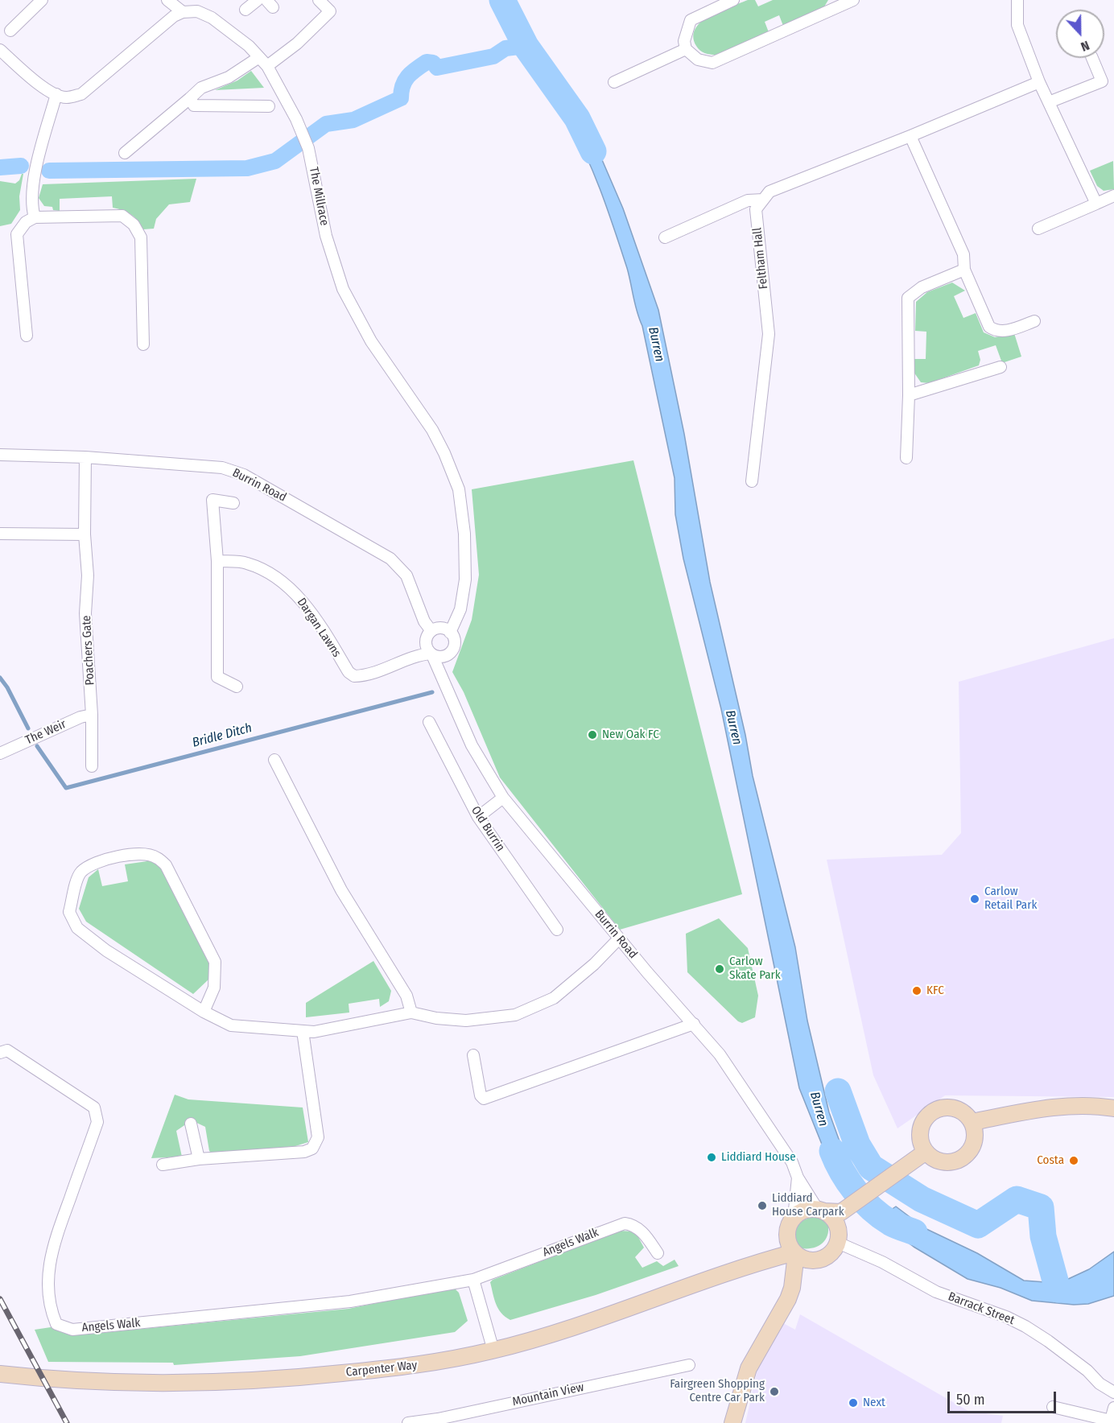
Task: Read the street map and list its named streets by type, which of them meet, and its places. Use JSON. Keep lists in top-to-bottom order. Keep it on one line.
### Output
{"streets":{"street":["The Millrace","Feltham Hall","Burrin Road","Dargan Lawns","Poachers Gate","The Weir","Old Burrin","Angels Walk","Barrack Street","Carpenter Way","Mountain View"]},"crossings":[["The Millrace","Burrin Road"],["The Millrace","Dargan Lawns"],["Burrin Road","Dargan Lawns"],["Burrin Road","Poachers Gate"],["Burrin Road","Barrack Street"],["Burrin Road","Carpenter Way"],["Poachers Gate","The Weir"],["Barrack Street","Carpenter Way"]],"water":["Burren","Bridle Ditch"],"places":["New Oak FC","Carlow Retail Park","Carlow Skate Park","KFC","Liddiard House","Costa","Liddiard House Carpark","Fairgreen Shopping Centre Car Park","Next"],"scale_bar":"50 m","north":"bottom"}
